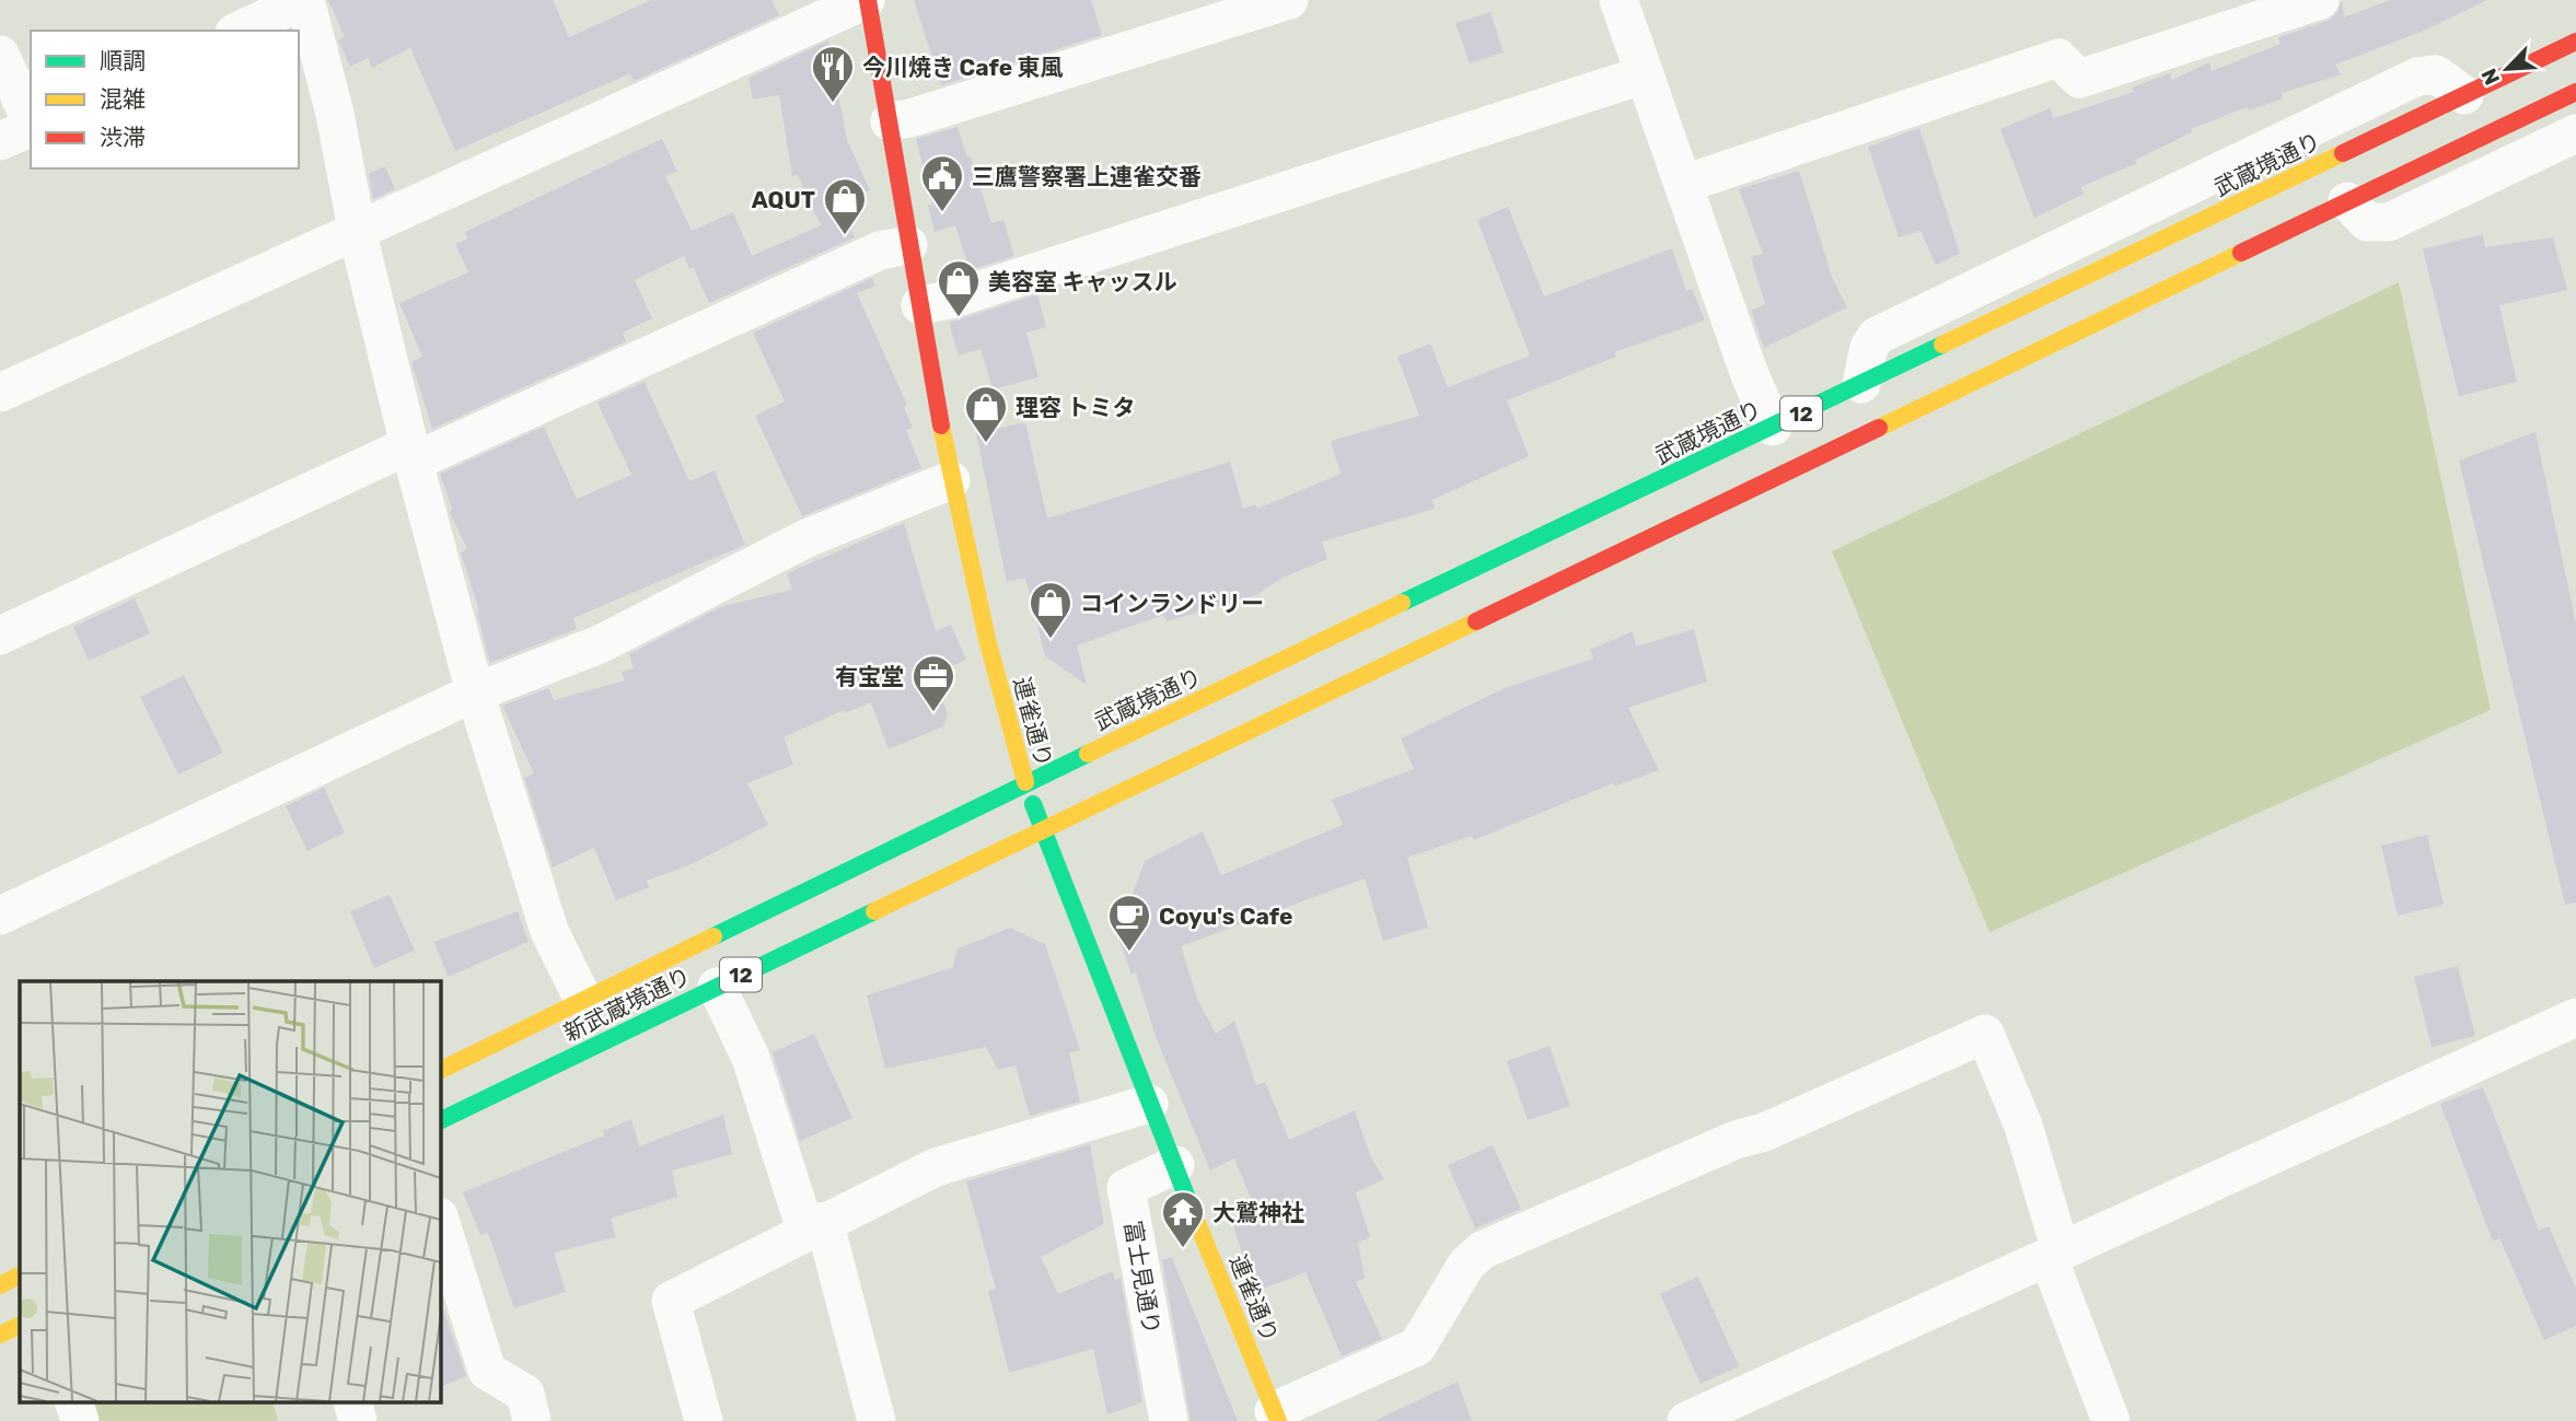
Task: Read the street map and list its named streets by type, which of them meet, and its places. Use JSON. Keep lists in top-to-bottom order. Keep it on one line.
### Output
{"streets":{"main road":["武蔵境通り","12","連雀通り","新武蔵境通り"],"street":["富士見通り"]},"crossings":[["武蔵境通り","連雀通り"],["武蔵境通り","新武蔵境通り"],["12","連雀通り"],["12","新武蔵境通り"],["連雀通り","新武蔵境通り"],["連雀通り","富士見通り"]],"places":{"restaurant":["今川焼き Cafe 東風"],"public building":["三鷹警察署上連雀交番"],"shop":["AQUT","美容室 キャッスル","理容 トミタ","コインランドリー"],"office":["有宝堂"],"cafe":["Coyu's Cafe"],"temple":["大鷲神社"]},"legend":["順調","混雑","渋滞"],"north":"bottom left"}
